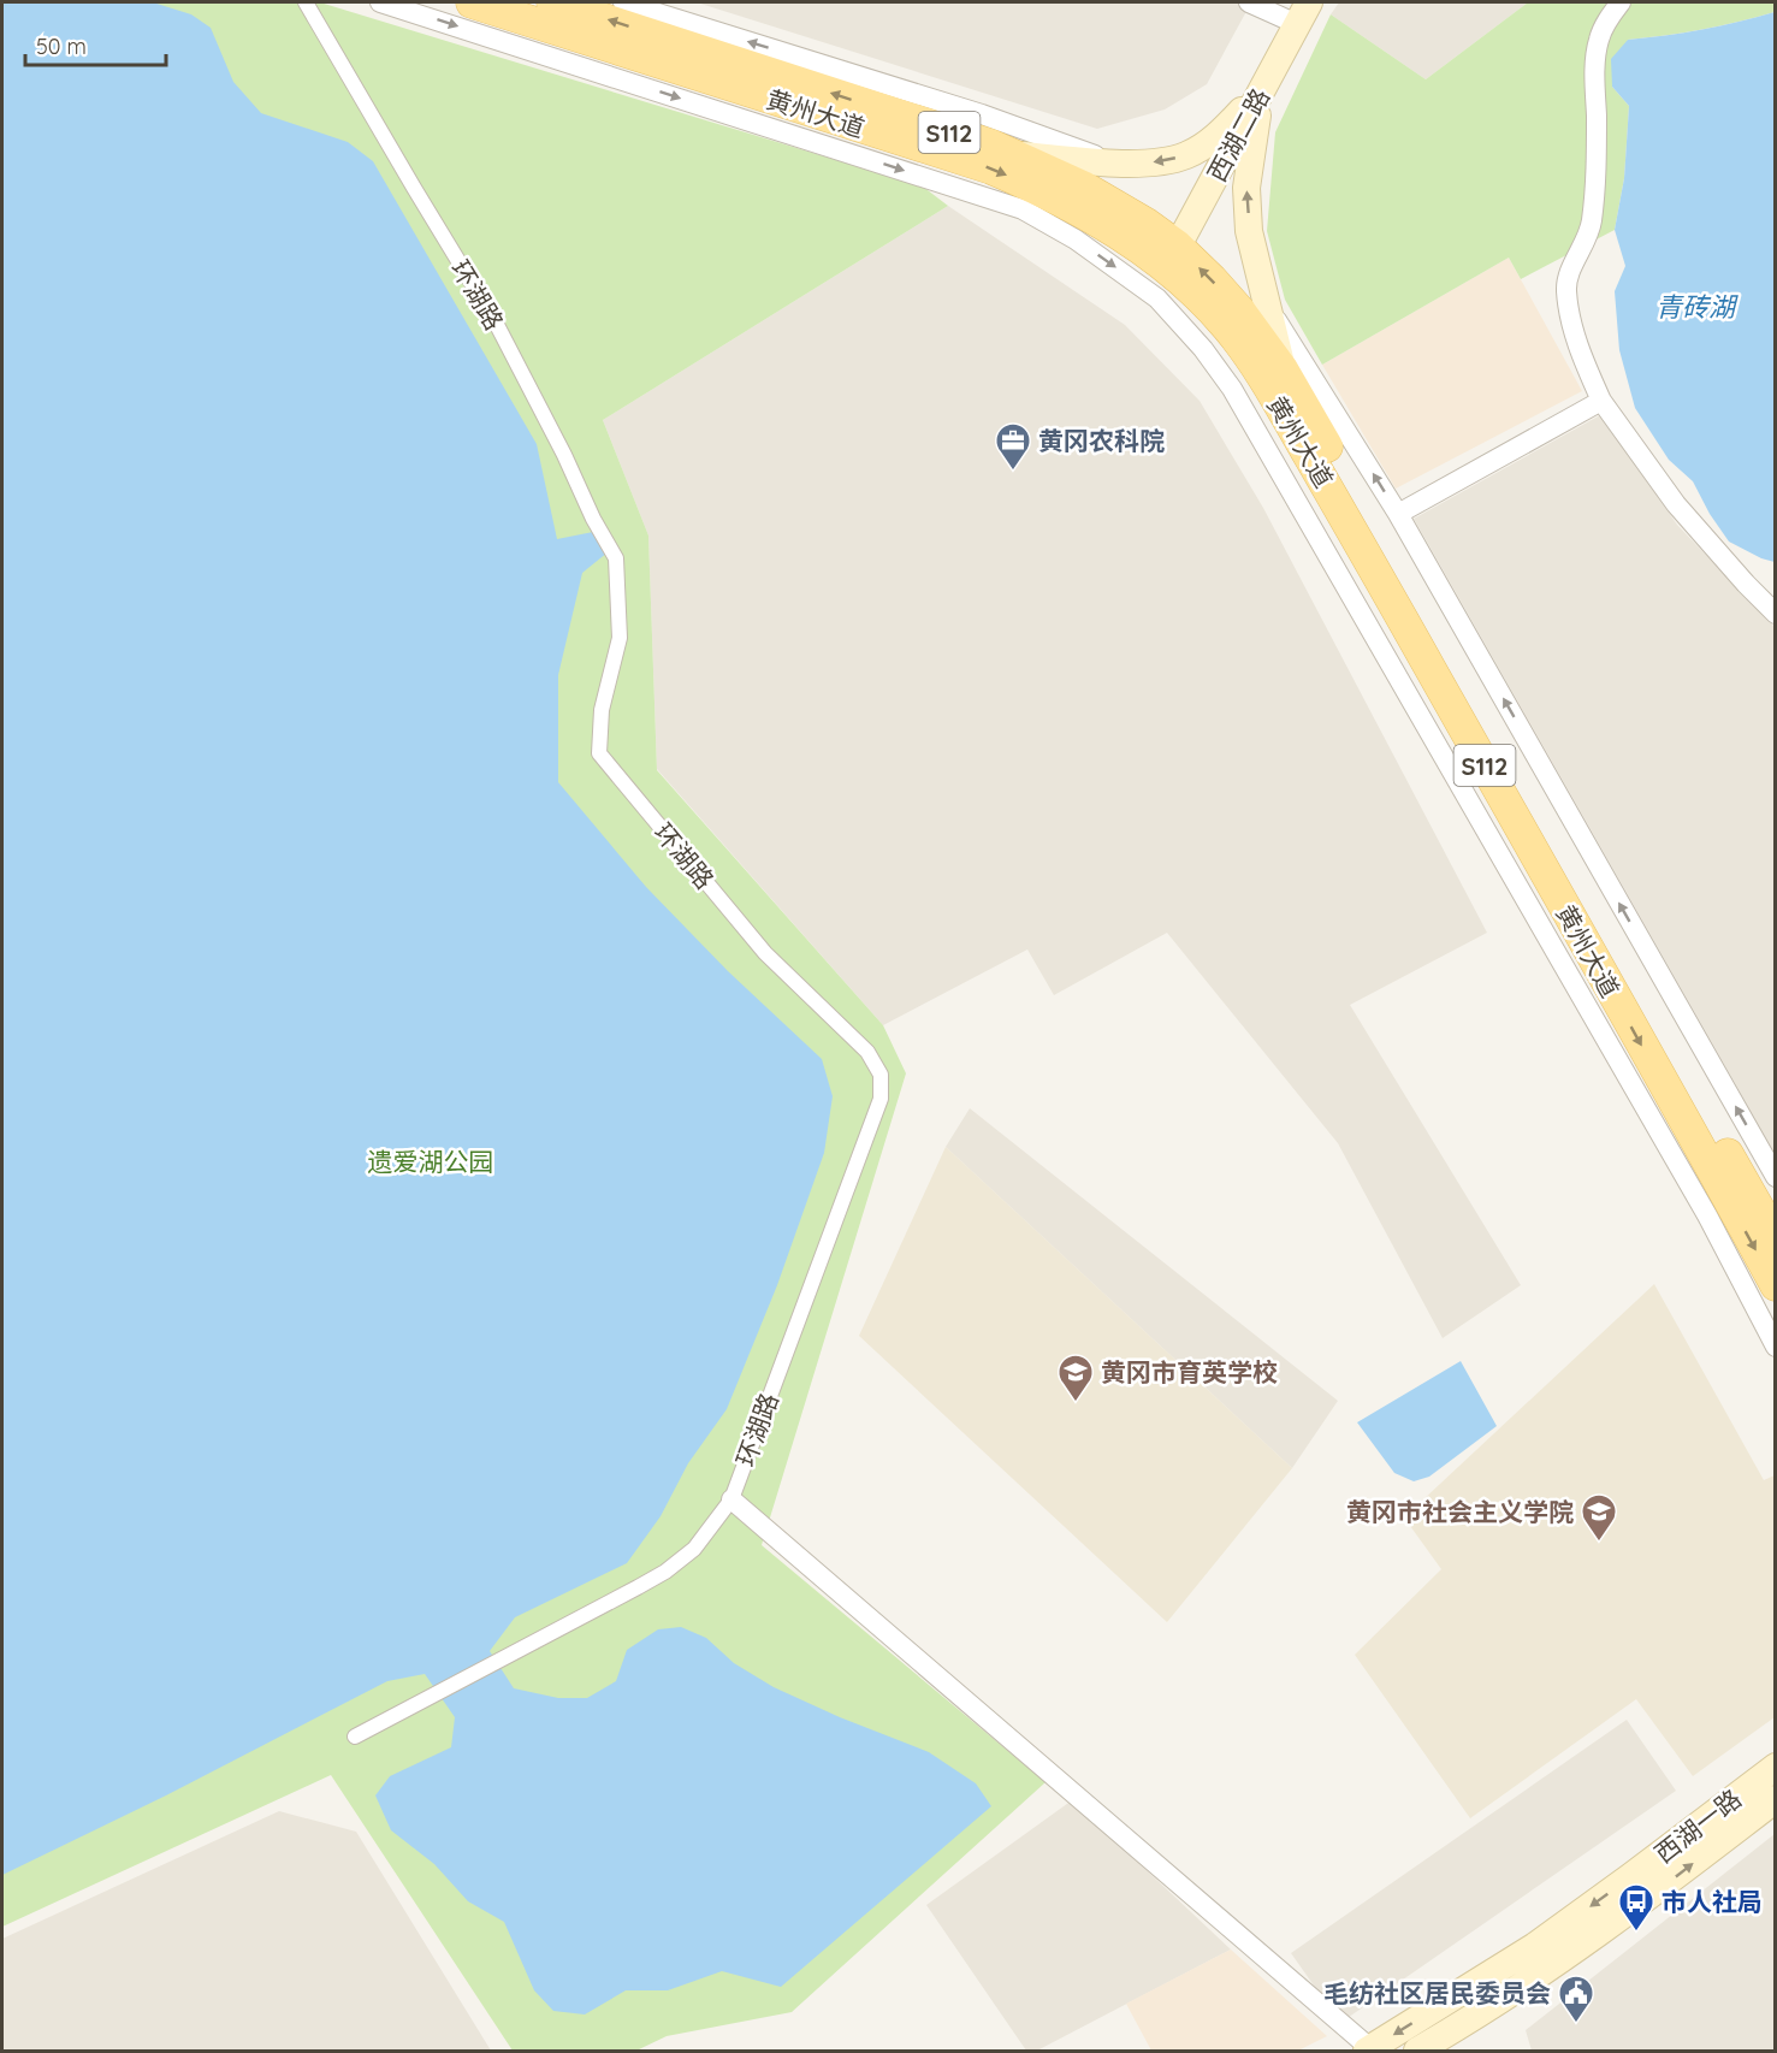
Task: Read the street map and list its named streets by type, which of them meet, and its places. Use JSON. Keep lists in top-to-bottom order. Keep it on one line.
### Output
{"streets":{"main road":["黄州大道","S112","西湖二路","西湖一路"],"street":["环湖路"]},"crossings":[["黄州大道","西湖二路"]],"water":["青砖湖"],"parks":["遗爱湖公园"],"places":{"office":["黄冈农科院"],"school or university":["黄冈市育英学校","黄冈市社会主义学院"],"bus stop":["市人社局"],"public building":["毛纺社区居民委员会"]},"scale_bar":"50 m"}
